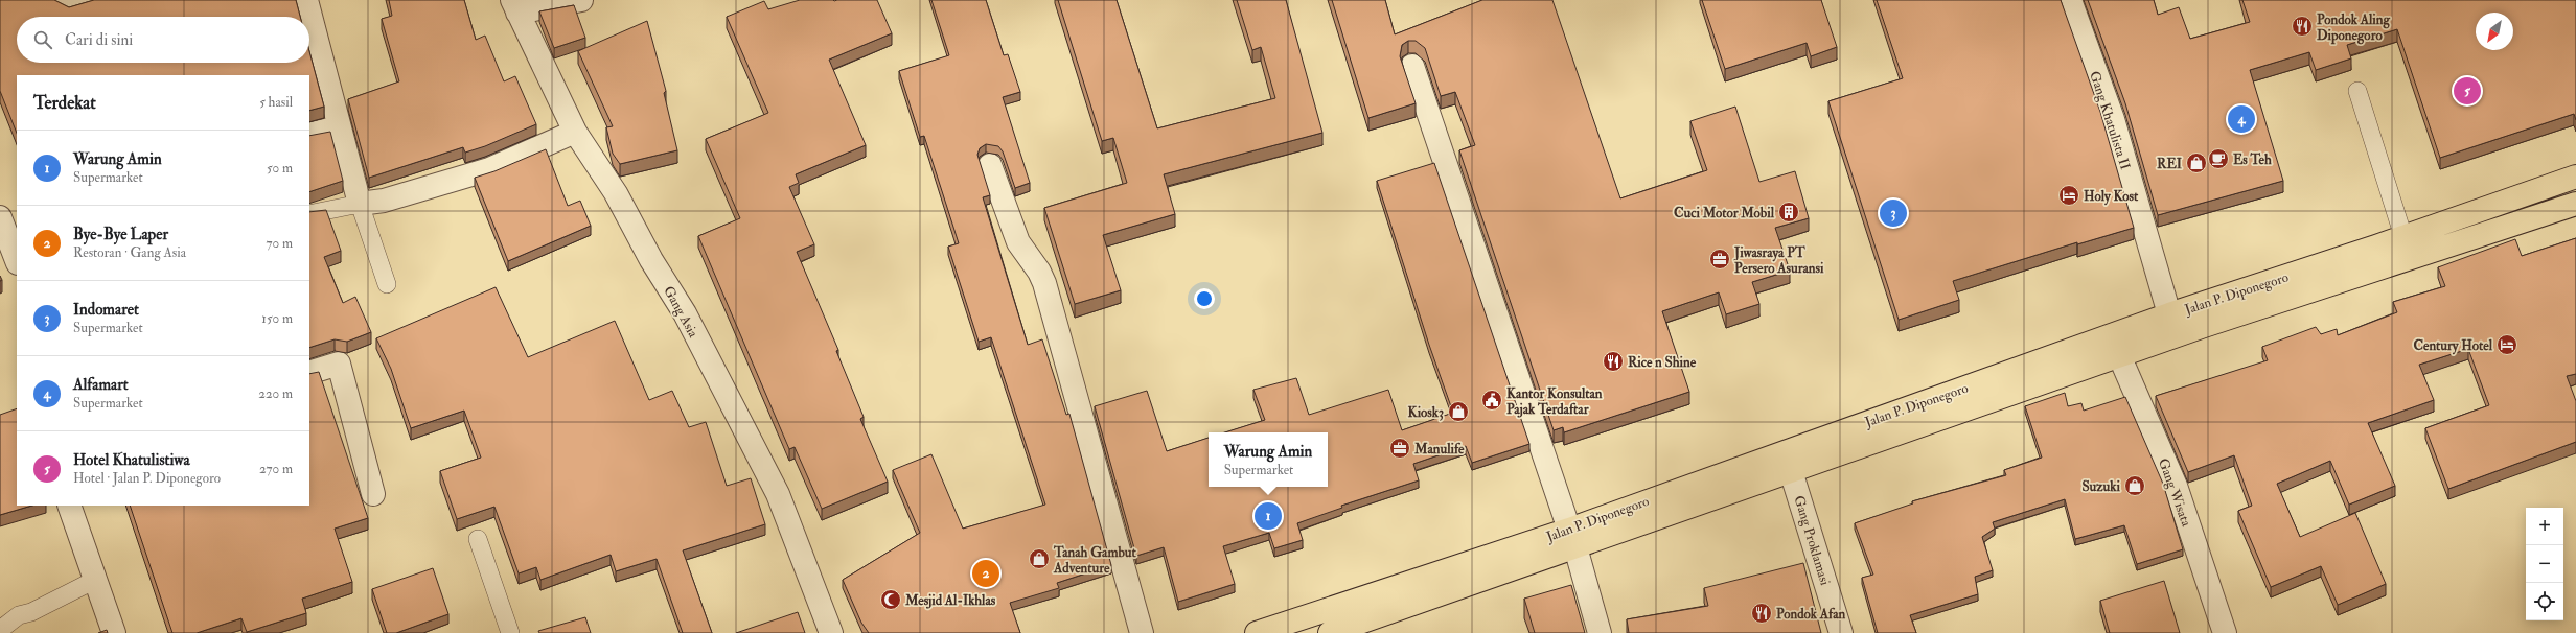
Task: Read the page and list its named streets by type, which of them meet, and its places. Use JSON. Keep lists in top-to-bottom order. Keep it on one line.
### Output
{"streets":{"main road":["Jalan P. Diponegoro"],"street":["Gang Khatulista II","Gang Asia","Gang Wisata","Gang Proklamasi"]},"crossings":[["Gang Khatulista II","Jalan P. Diponegoro"],["Jalan P. Diponegoro","Gang Wisata"],["Jalan P. Diponegoro","Gang Proklamasi"]],"places":{"restaurant":["Pondok Aling Diponegoro","Rice n Shine","Pondok Afan"],"cafe":["Es Teh"],"shop":["REI","Kiosk3","Suzuki","Tanah Gambut Adventure"],"hotel":["Holy Kost","Century Hotel"],"building":["Cuci Motor Mobil"],"office":["Jiwasraya PT Persero Asuransi","Manulife"],"public building":["Kantor Konsultan Pajak Terdaftar"],"mosque":["Mesjid Al-Ikhlas"]},"north":"bottom left","page":{"search":"Cari di sini","pins":["5","4","3","1","2"],"heading":["Terdekat","5 hasil"],"list":[{"mark":"1","name":"Warung Amin","note":"Supermarket","value":"50 m"},{"mark":"2","name":"Bye-Bye Laper","note":"Restoran · Gang Asia","value":"70 m"},{"mark":"3","name":"Indomaret","note":"Supermarket","value":"150 m"},{"mark":"4","name":"Alfamart","note":"Supermarket","value":"220 m"},{"mark":"5","name":"Hotel Khatulistiwa","note":"Hotel · Jalan P. Diponegoro","value":"270 m"}],"popup":["Warung Amin","Supermarket"],"map_buttons":["+","−"]}}
